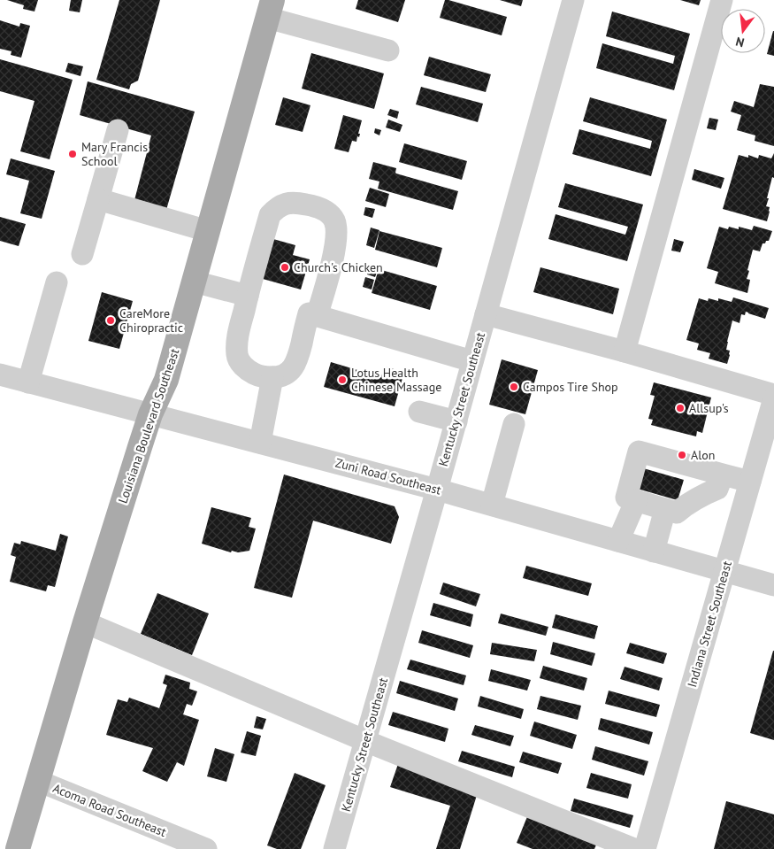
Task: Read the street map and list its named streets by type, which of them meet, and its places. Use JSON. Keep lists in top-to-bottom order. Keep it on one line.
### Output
{"streets":{"main road":["Louisiana Boulevard Southeast"],"street":["Kentucky Street Southeast","Zuni Road Southeast","Indiana Street Southeast","Acoma Road Southeast"]},"crossings":[["Kentucky Street Southeast","Zuni Road Southeast"],["Louisiana Boulevard Southeast","Zuni Road Southeast"],["Louisiana Boulevard Southeast","Acoma Road Southeast"],["Zuni Road Southeast","Indiana Street Southeast"]],"places":["Mary Francis School","Church's Chicken","CareMore Chiropractic","Lotus Health Chinese Massage","Campos Tire Shop","Allsup's","Alon"],"north":"bottom"}
